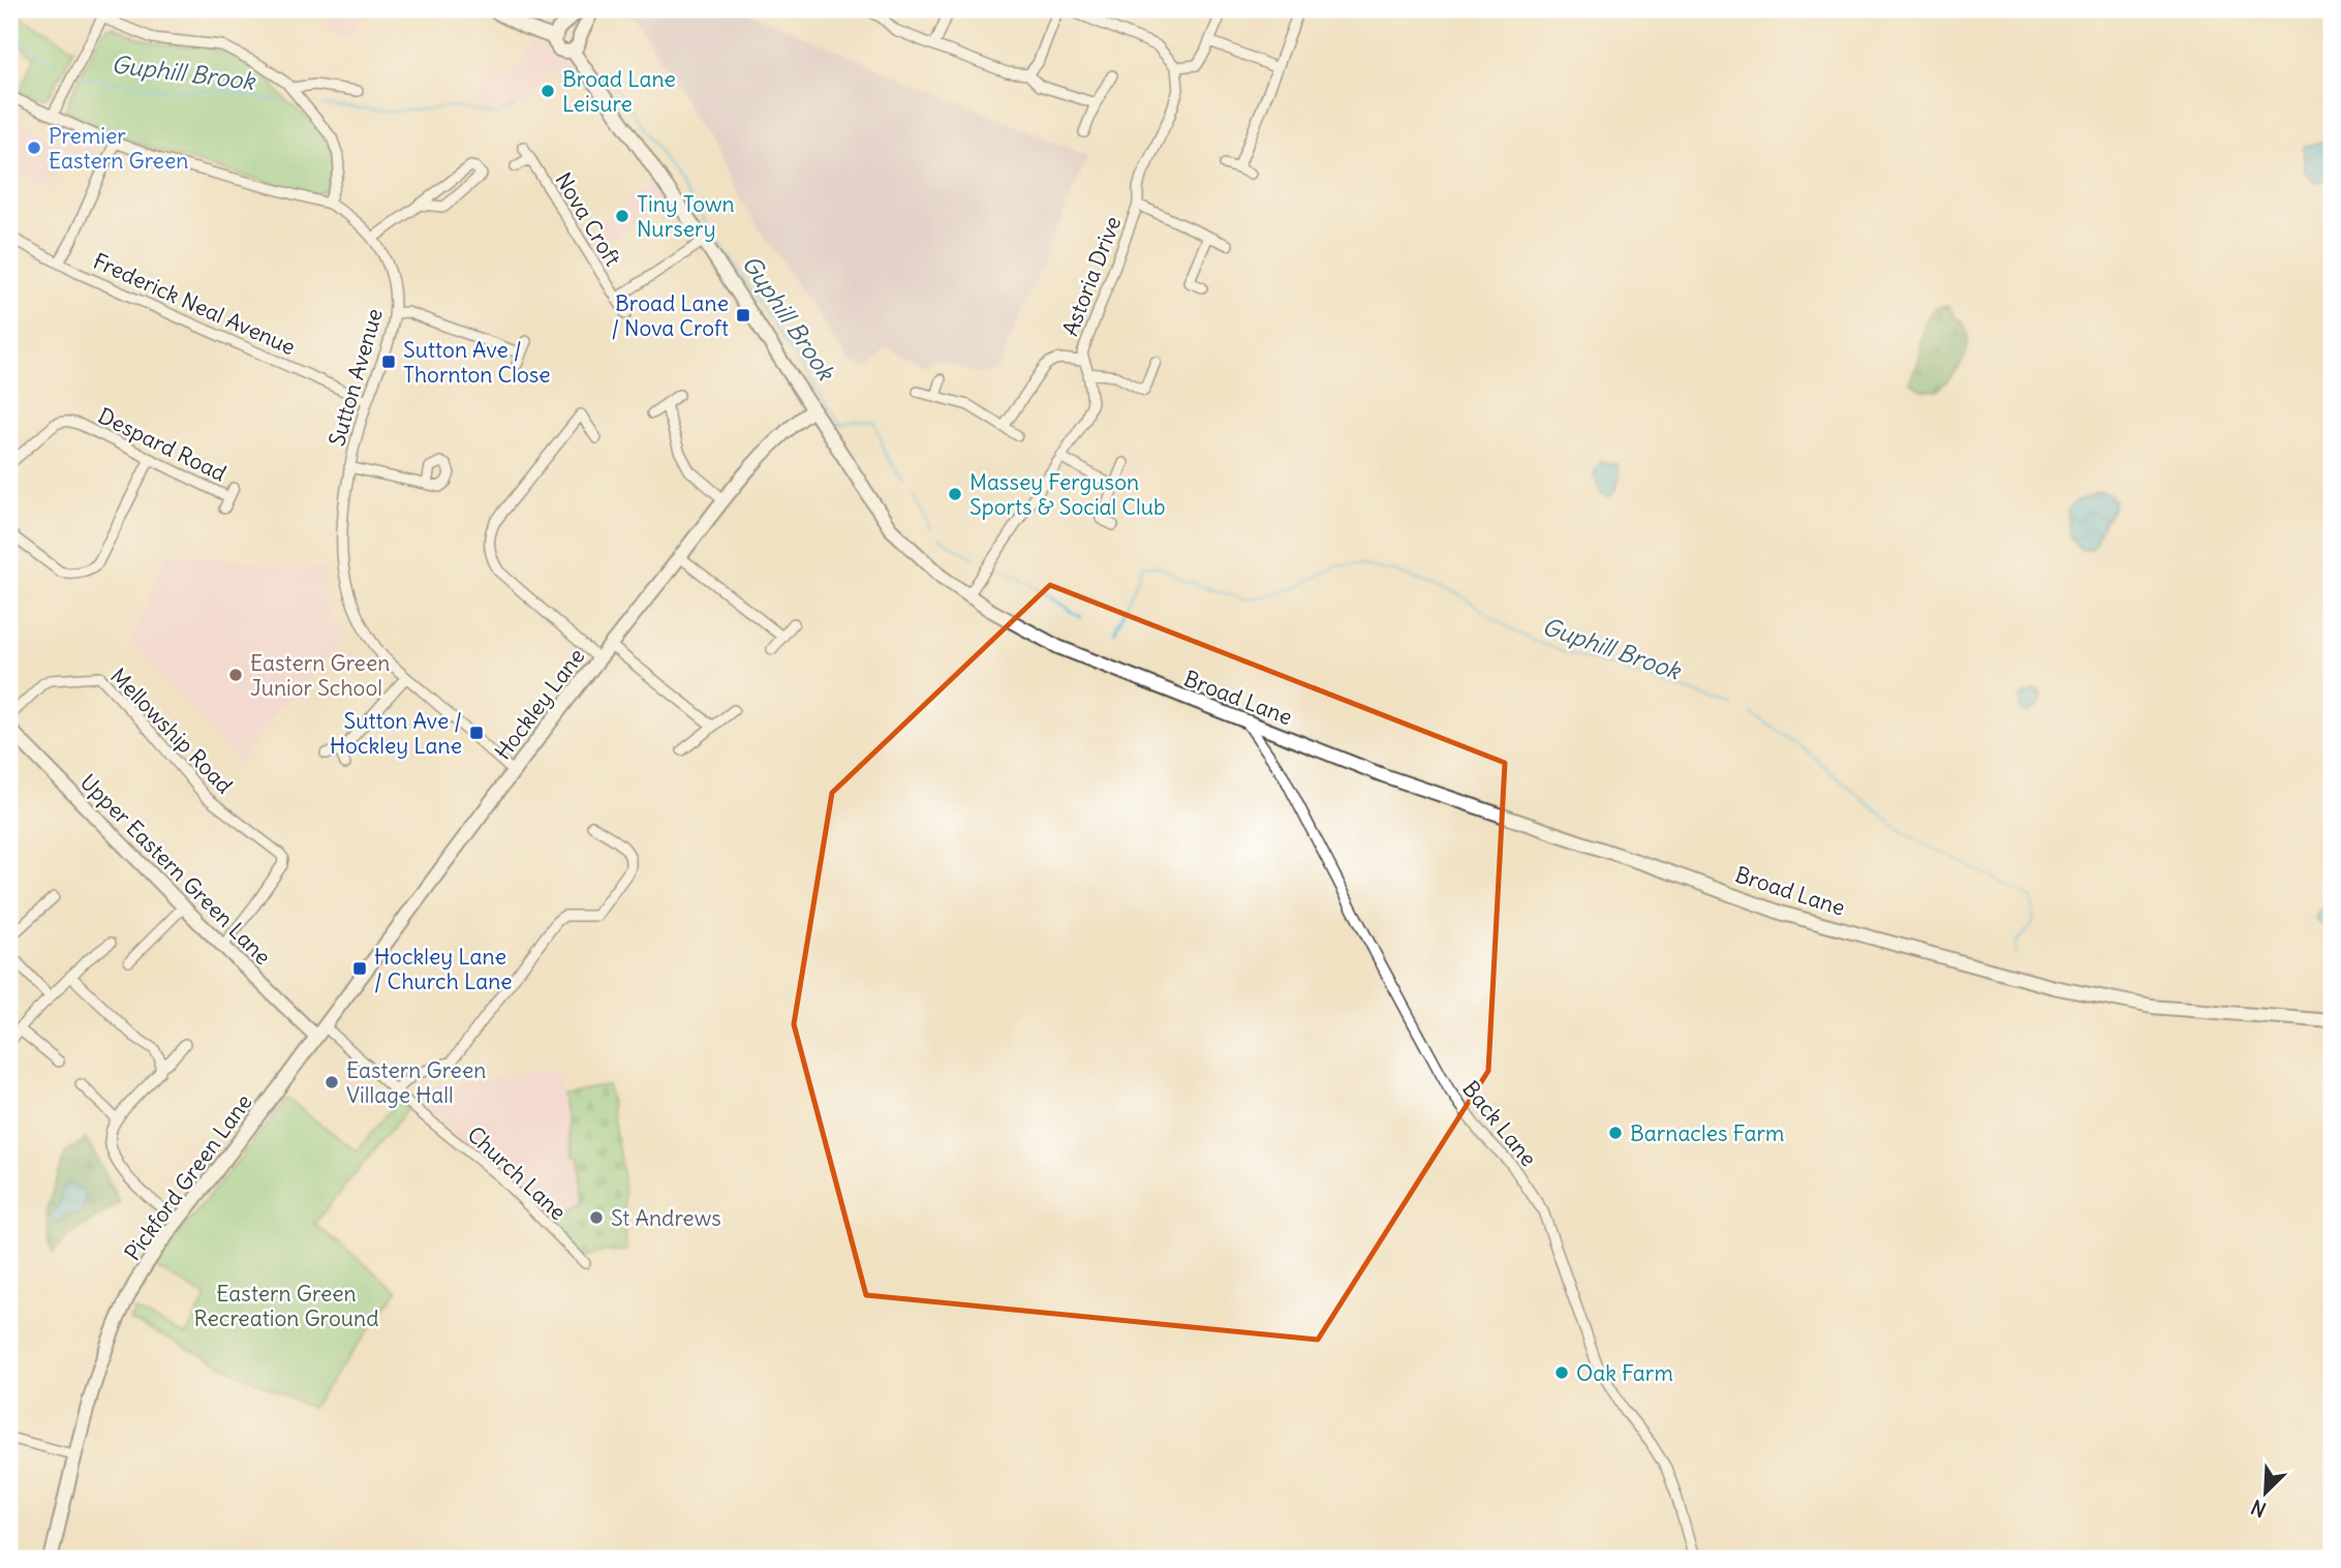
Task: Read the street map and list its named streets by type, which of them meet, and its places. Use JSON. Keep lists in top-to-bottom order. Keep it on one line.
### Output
{"streets":{"street":["Nova Croft","Astoria Drive","Frederick Neal Avenue","Sutton Avenue","Despard Road","Broad Lane","Hockley Lane","Mellowship Road","Upper Eastern Green Lane","Back Lane","Church Lane","Pickford Green Lane"]},"crossings":[["Nova Croft","Broad Lane"],["Astoria Drive","Broad Lane"],["Frederick Neal Avenue","Sutton Avenue"],["Sutton Avenue","Hockley Lane"],["Broad Lane","Hockley Lane"],["Broad Lane","Back Lane"],["Hockley Lane","Upper Eastern Green Lane"],["Hockley Lane","Church Lane"],["Hockley Lane","Pickford Green Lane"],["Mellowship Road","Upper Eastern Green Lane"],["Upper Eastern Green Lane","Church Lane"],["Upper Eastern Green Lane","Pickford Green Lane"],["Church Lane","Pickford Green Lane"]],"water":["Guphill Brook"],"parks":["Eastern Green Recreation Ground"],"places":{"other":["Broad Lane Leisure","Premier Eastern Green","Tiny Town Nursery","Massey Ferguson Sports & Social Club","Eastern Green Junior School","Eastern Green Village Hall","Barnacles Farm","St Andrews","Oak Farm"],"transit":["Broad Lane / Nova Croft","Sutton Ave / Thornton Close","Sutton Ave / Hockley Lane","Hockley Lane / Church Lane"]},"north":"bottom left"}
